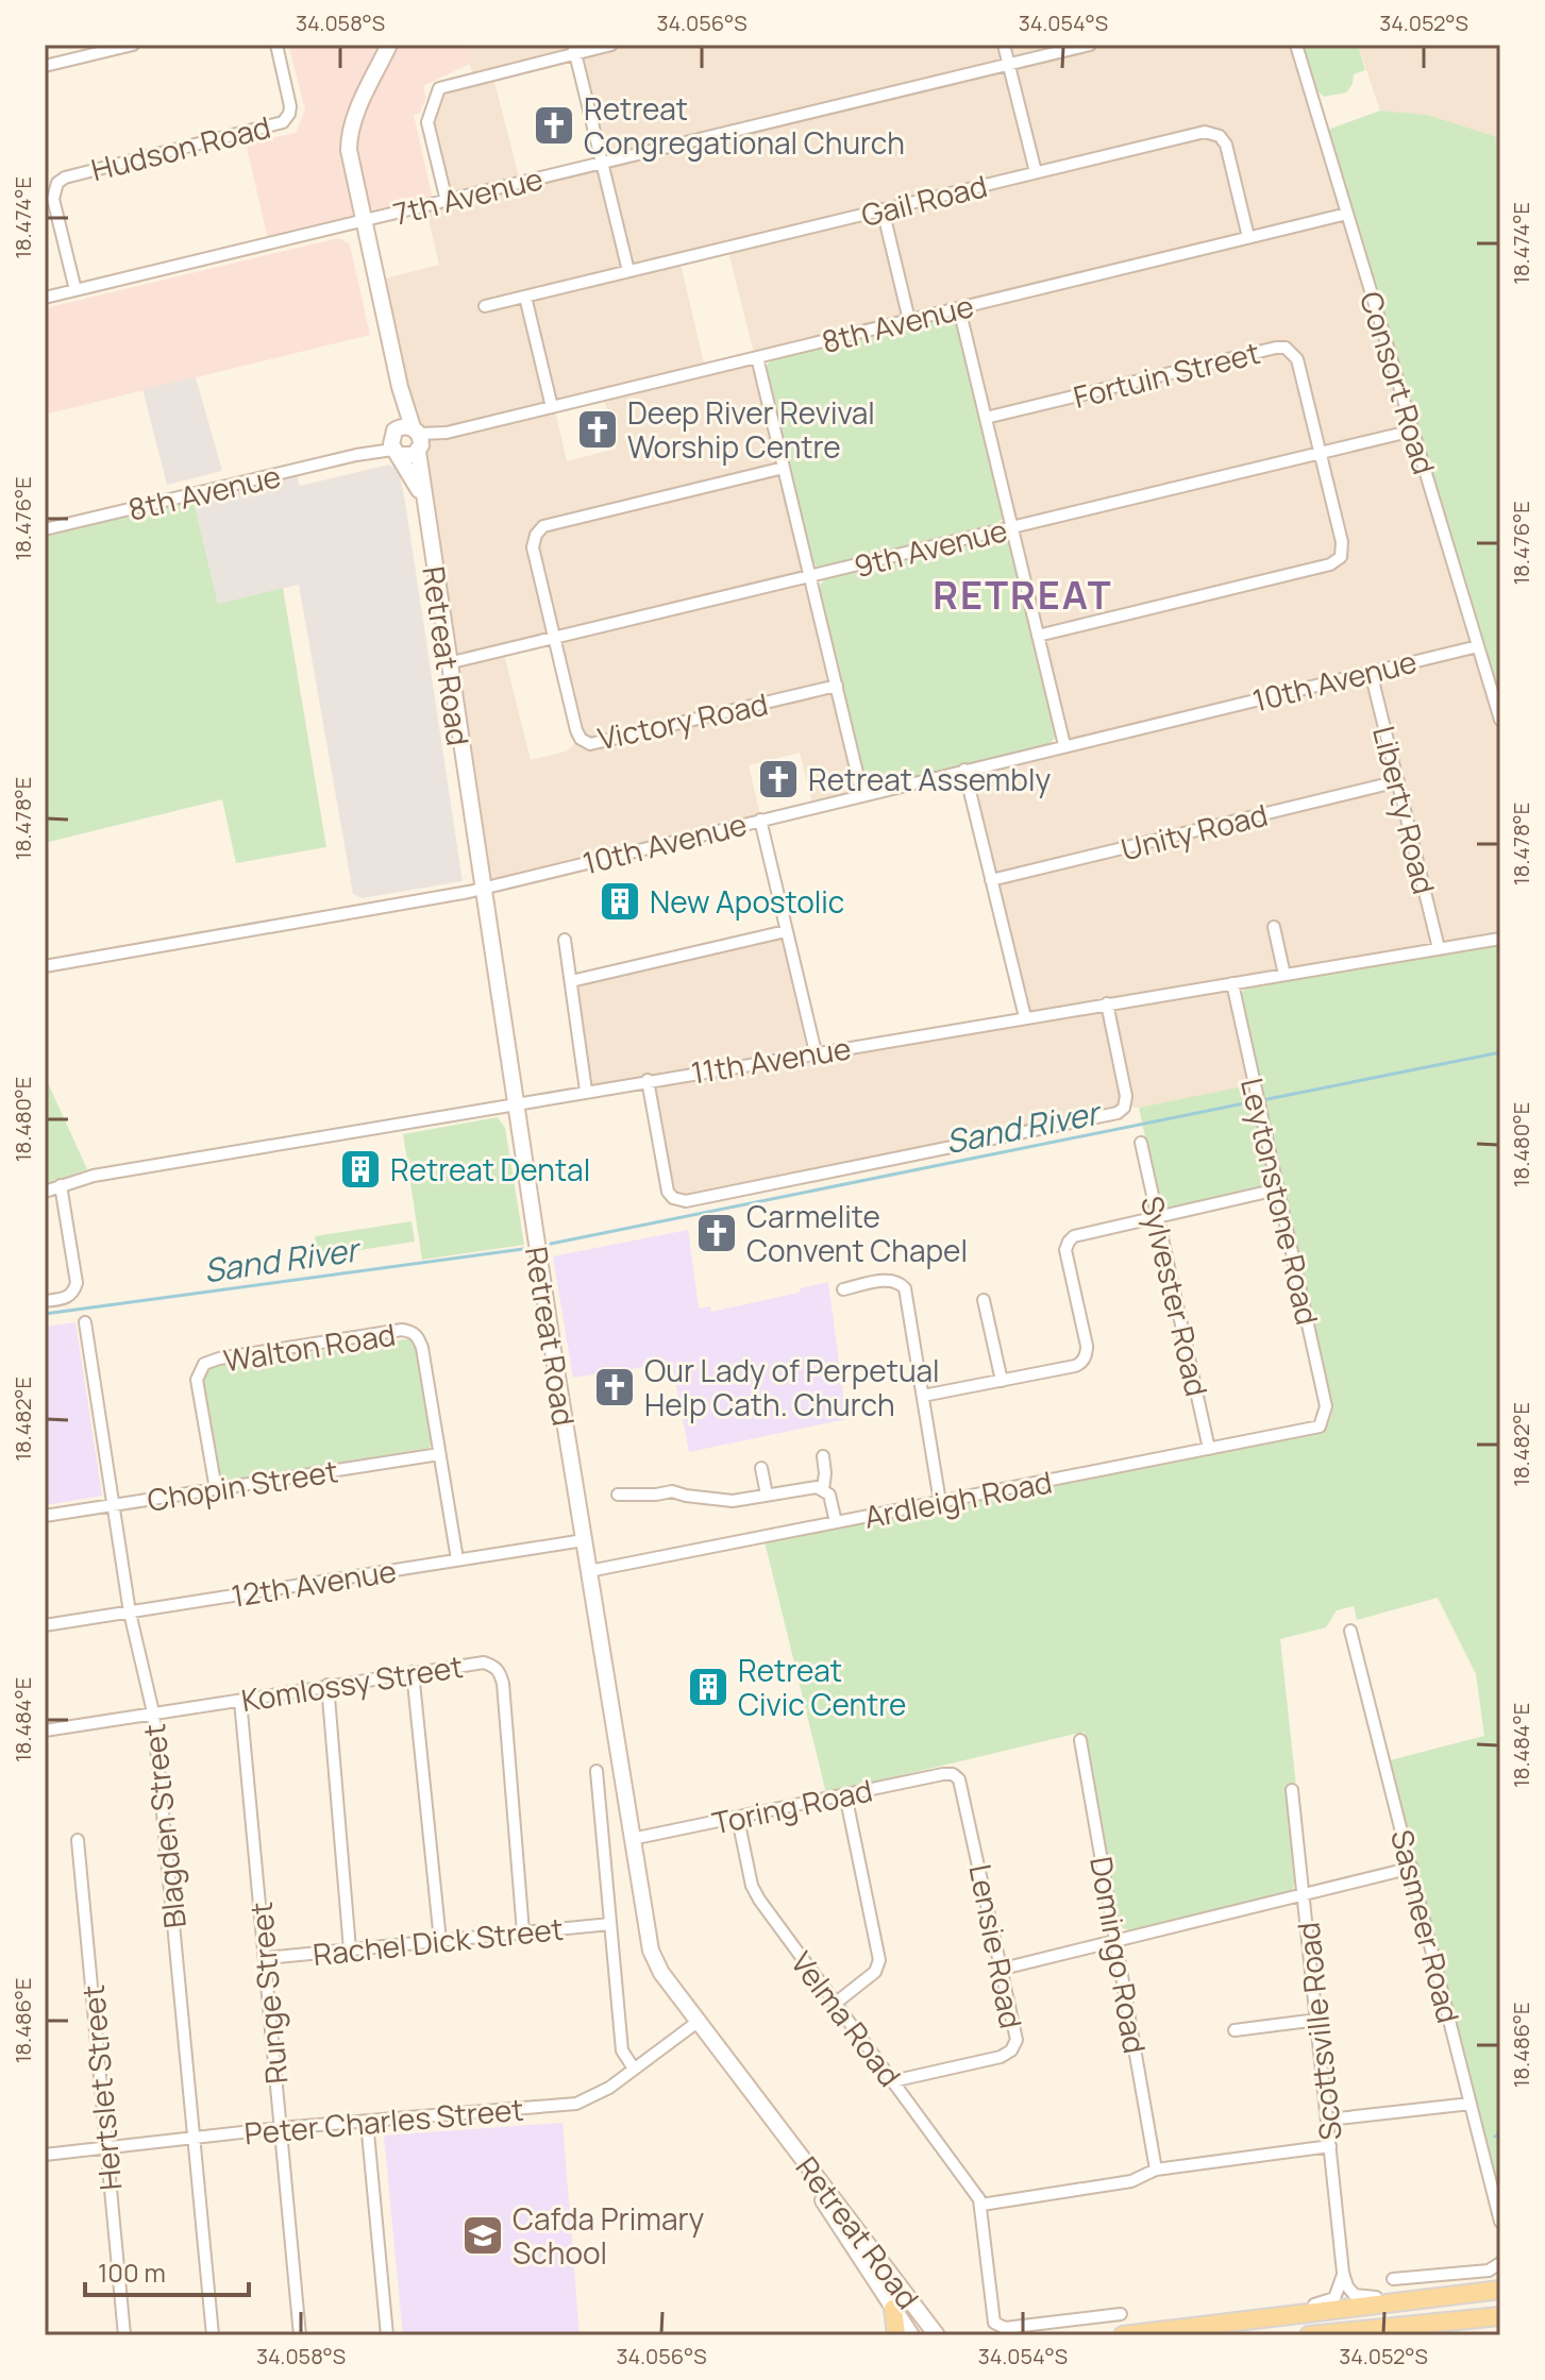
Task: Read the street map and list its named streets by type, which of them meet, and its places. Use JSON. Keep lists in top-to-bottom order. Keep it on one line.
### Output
{"streets":{"main road":["Retreat Road"],"street":["Hudson Road","7th Avenue","Gail Road","8th Avenue","Fortuin Street","Consort Road","9th Avenue","10th Avenue","Victory Road","Liberty Road","Unity Road","11th Avenue","Leytonstone Road","Sylvester Road","Walton Road","Chopin Street","Ardleigh Road","12th Avenue","Komlossy Street","Toring Road","Blagden Street","Sasmeer Road","Rachel Dick Street","Lensie Road","Domingo Road","Runge Street","Velma Road","Scottsville Road","Hertslet Street","Peter Charles Street"]},"crossings":[["Hudson Road","7th Avenue"],["7th Avenue","Retreat Road"],["Gail Road","8th Avenue"],["8th Avenue","Consort Road"],["8th Avenue","Retreat Road"],["Fortuin Street","9th Avenue"],["Consort Road","9th Avenue"],["Consort Road","10th Avenue"],["9th Avenue","Retreat Road"],["9th Avenue","Victory Road"],["Retreat Road","10th Avenue"],["Retreat Road","11th Avenue"],["Retreat Road","Ardleigh Road"],["Retreat Road","12th Avenue"],["Retreat Road","Toring Road"],["Retreat Road","Peter Charles Street"],["10th Avenue","Liberty Road"],["Liberty Road","Unity Road"],["Liberty Road","11th Avenue"],["11th Avenue","Leytonstone Road"],["Leytonstone Road","Ardleigh Road"],["Sylvester Road","Ardleigh Road"],["Walton Road","Chopin Street"],["Walton Road","12th Avenue"],["Chopin Street","Blagden Street"],["12th Avenue","Blagden Street"],["Komlossy Street","Blagden Street"],["Komlossy Street","Rachel Dick Street"],["Komlossy Street","Runge Street"],["Toring Road","Lensie Road"],["Toring Road","Velma Road"],["Blagden Street","Peter Charles Street"],["Rachel Dick Street","Runge Street"],["Lensie Road","Velma Road"],["Runge Street","Peter Charles Street"],["Hertslet Street","Peter Charles Street"]],"districts":["RETREAT"],"water":["Sand River"],"places":{"church":["Retreat Congregational Church","Deep River Revival Worship Centre","Retreat Assembly","Carmelite Convent Chapel","Our Lady of Perpetual Help Cath. Church"],"building":["New Apostolic","Retreat Dental","Retreat Civic Centre"],"school or university":["Cafda Primary School"]},"scale_bar":"100 m","coordinates":["34.058°S","34.056°S","34.054°S","34.052°S","18.474°E","18.476°E","18.478°E","18.480°E","18.482°E","18.484°E","18.486°E"]}
